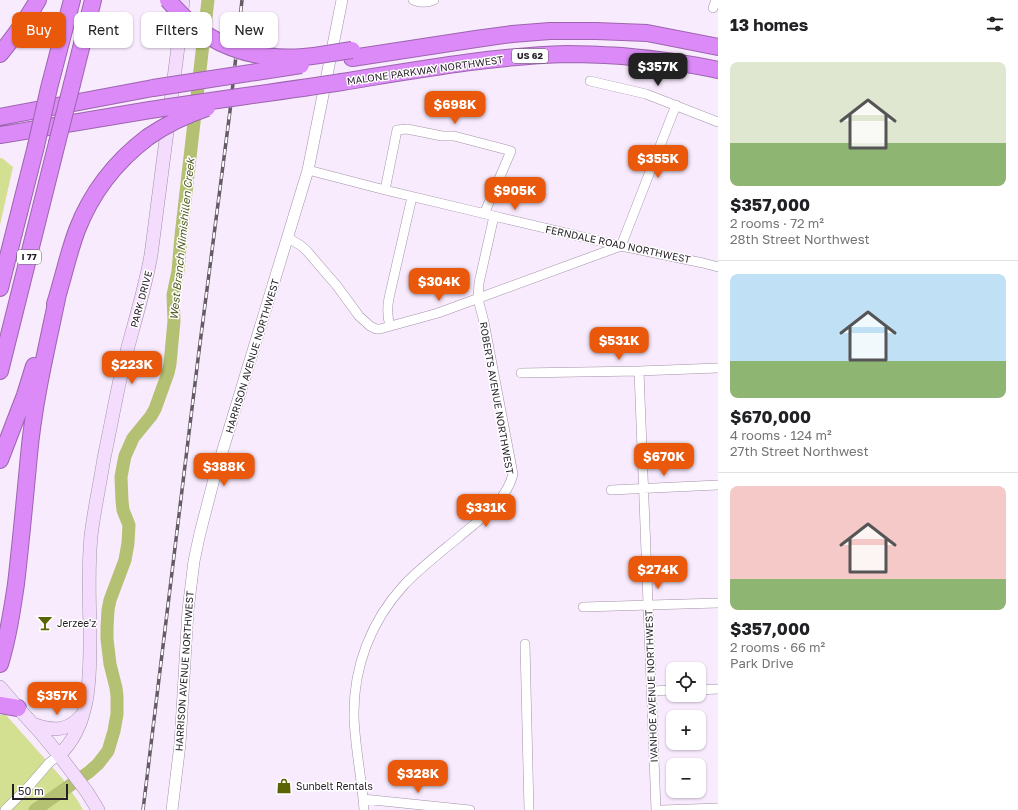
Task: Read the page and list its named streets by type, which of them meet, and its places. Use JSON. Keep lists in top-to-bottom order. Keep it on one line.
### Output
{"streets":{"highway":["US 62","MALONE PARKWAY NORTHWEST","I 77"],"main road":["PARK DRIVE"],"street":["FERNDALE ROAD NORTHWEST","HARRISON AVENUE NORTHWEST","ROBERTS AVENUE NORTHWEST","IVANHOE AVENUE NORTHWEST"]},"crossings":[["FERNDALE ROAD NORTHWEST","HARRISON AVENUE NORTHWEST"],["FERNDALE ROAD NORTHWEST","ROBERTS AVENUE NORTHWEST"]],"water":["West Branch Nimishillen Creek"],"places":{"bar":["Jerzee'z"],"shop":["Sunbelt Rentals"]},"scale_bar":"50 m","page":{"heading":"13 homes","chip":["Buy","Rent","Filters","New"],"list":[{"name":"$357,000","note":"2 rooms · 72 m² · 28th Street Northwest"},{"name":"$670,000","note":"4 rooms · 124 m² · 27th Street Northwest"},{"name":"$357,000","note":"2 rooms · 66 m² · Park Drive"}],"price":["$357K","$698K","$355K","$905K","$304K","$531K","$223K","$670K","$388K","$331K","$274K","$357K","$328K"],"map_buttons":["+","−"],"scale":"50 m"}}
